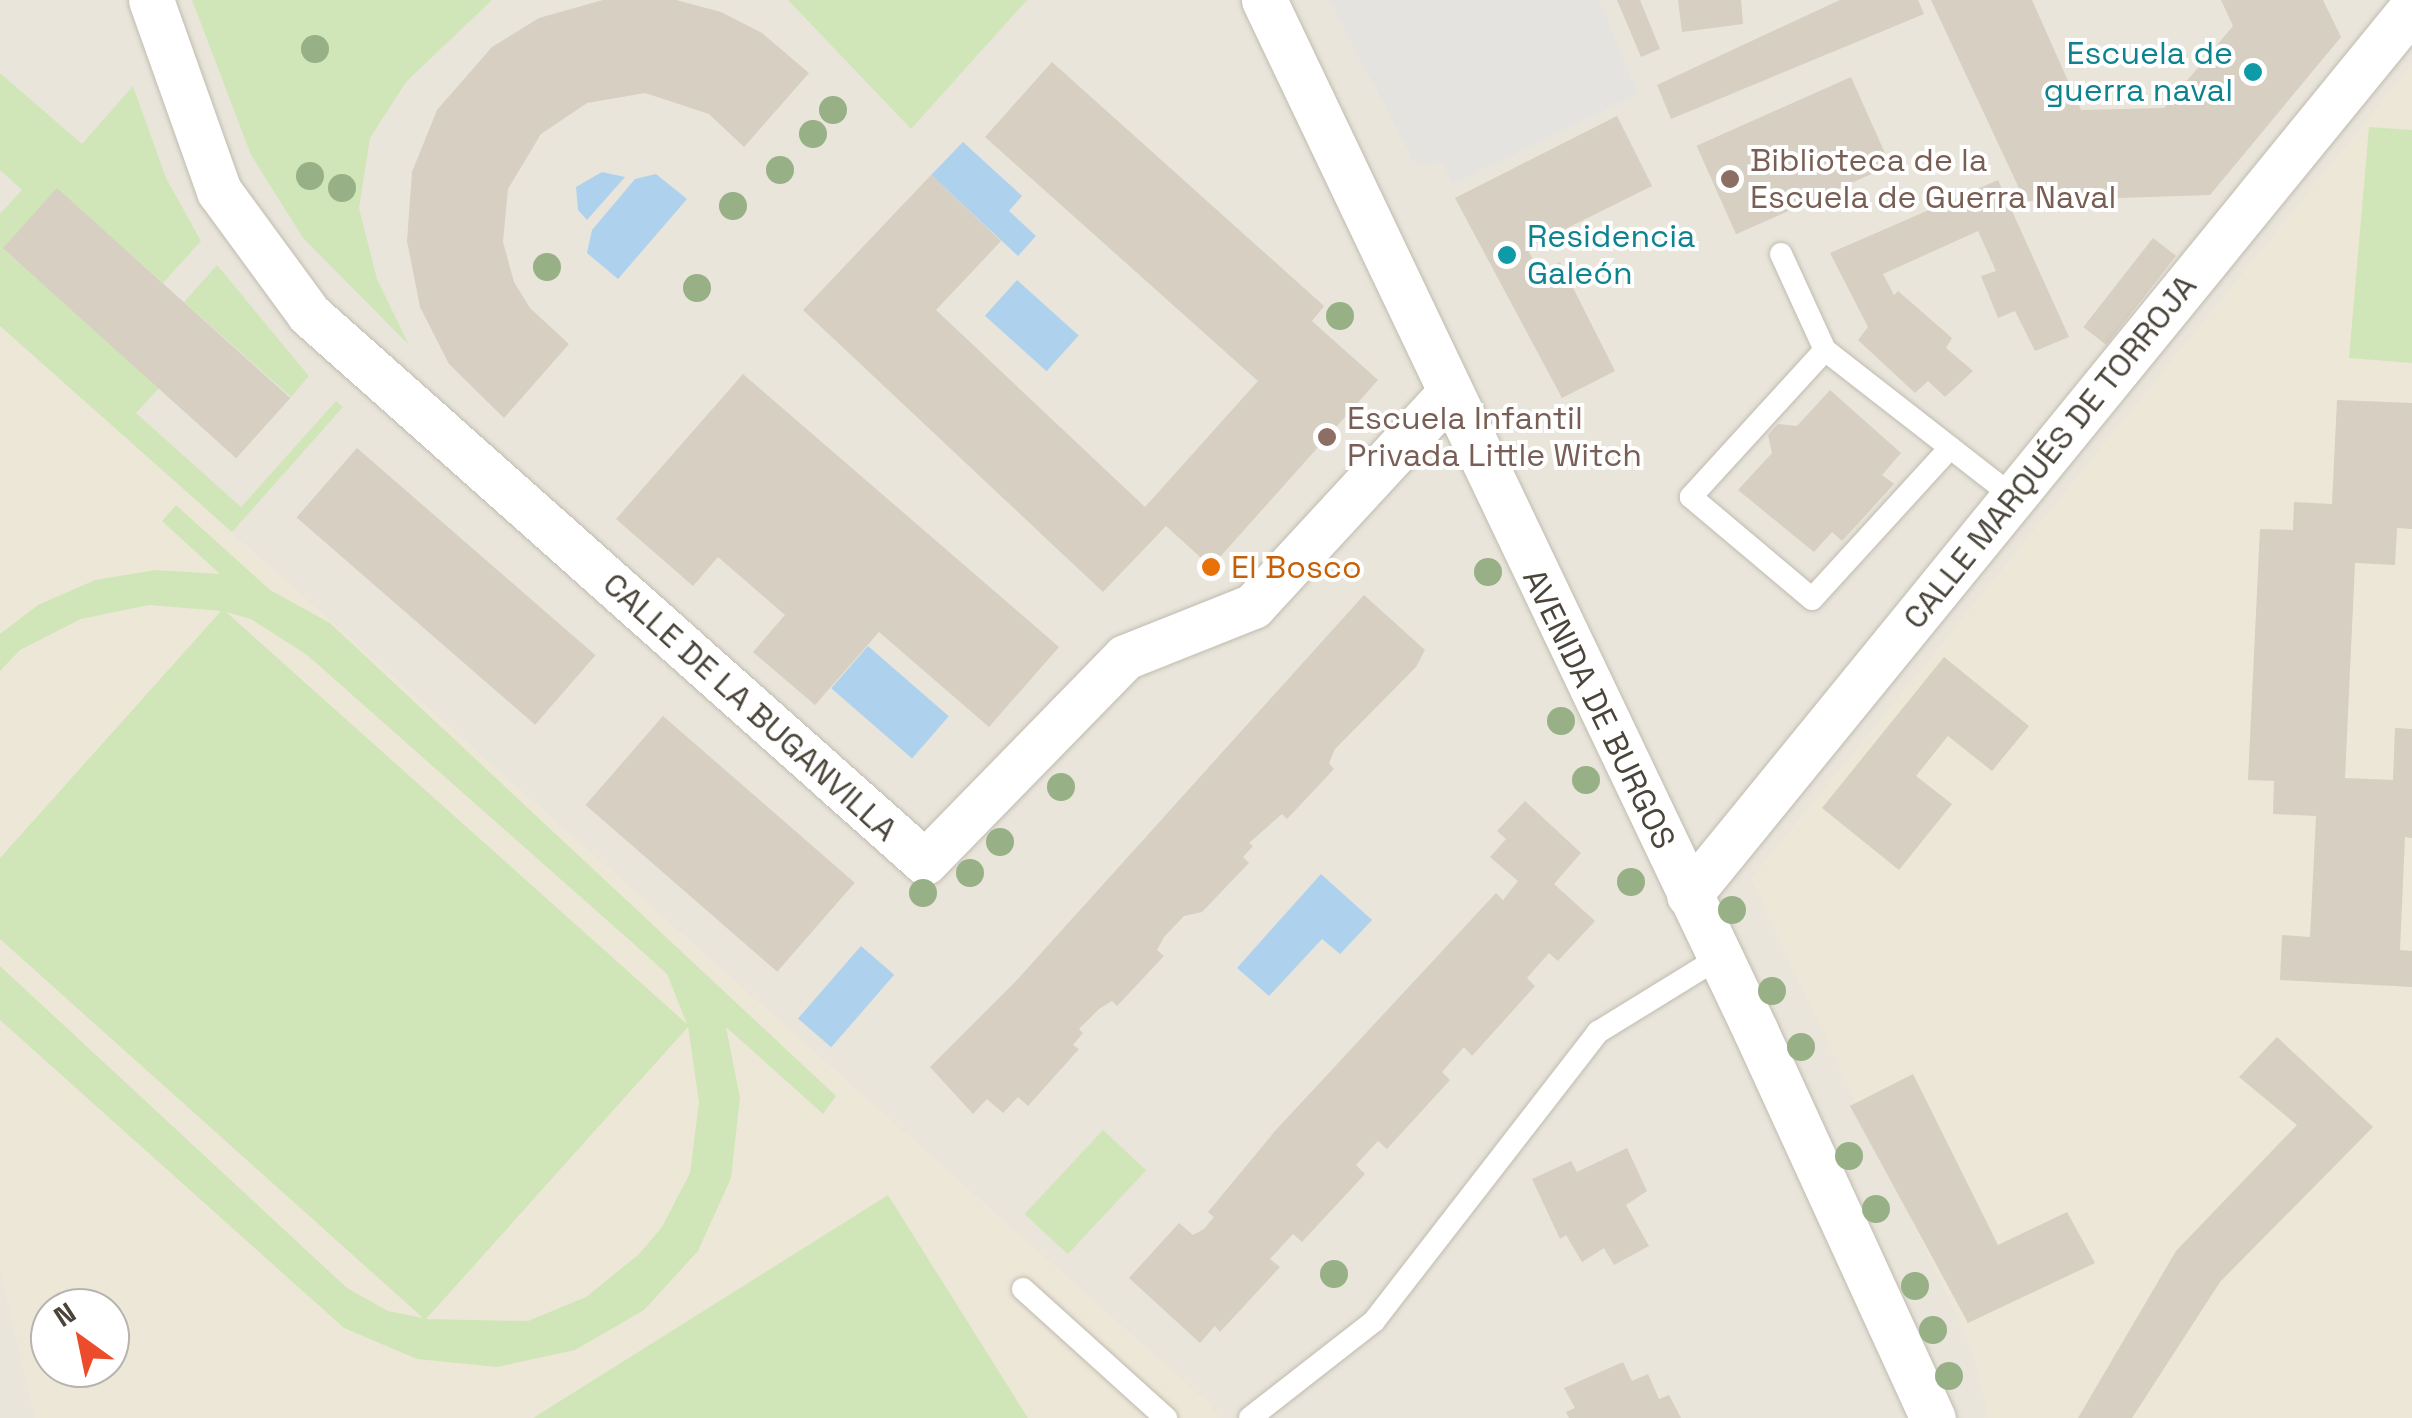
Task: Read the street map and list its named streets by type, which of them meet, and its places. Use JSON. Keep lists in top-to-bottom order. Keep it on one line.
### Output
{"streets":{"street":["CALLE MARQUÉS DE TORROJA","CALLE DE LA BUGANVILLA","AVENIDA DE BURGOS"]},"crossings":[["CALLE MARQUÉS DE TORROJA","AVENIDA DE BURGOS"],["CALLE DE LA BUGANVILLA","AVENIDA DE BURGOS"]],"places":["Escuela de guerra naval","Biblioteca de la Escuela de Guerra Naval","Residencia Galeón","Escuela Infantil Privada Little Witch","El Bosco"],"north":"top left"}
